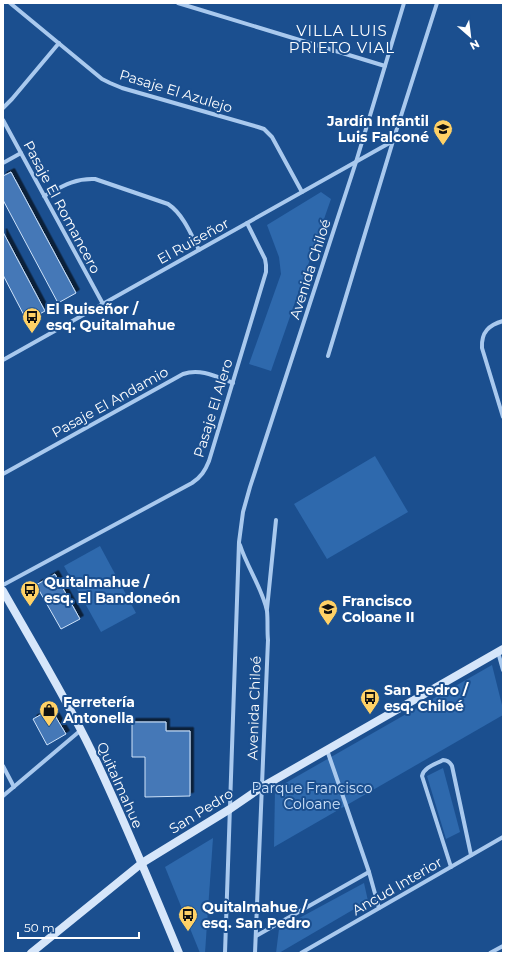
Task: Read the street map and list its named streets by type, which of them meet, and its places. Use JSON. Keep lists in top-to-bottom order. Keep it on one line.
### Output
{"streets":{"street":["Pasaje El Azulejo","Pasaje El Romancero","El Ruiseñor","Avenida Chiloé","Pasaje El Andamio","Pasaje El Alero","Quitalmahue","San Pedro","Ancud Interior"]},"crossings":[["Pasaje El Azulejo","El Ruiseñor"],["Pasaje El Romancero","El Ruiseñor"],["El Ruiseñor","Avenida Chiloé"],["El Ruiseñor","Pasaje El Alero"],["Avenida Chiloé","San Pedro"],["Pasaje El Andamio","Pasaje El Alero"],["Quitalmahue","San Pedro"]],"districts":["VILLA LUIS PRIETO VIAL"],"parks":["Parque Francisco Coloane"],"places":{"school or university":["Jardín Infantil Luis Falconé","Francisco Coloane II"],"bus stop":["El Ruiseñor / esq. Quitalmahue","Quitalmahue / esq. El Bandoneón","San Pedro / esq. Chiloé","Quitalmahue / esq. San Pedro"],"shop":["Ferretería Antonella"]},"scale_bar":"50 m","north":"bottom right"}
